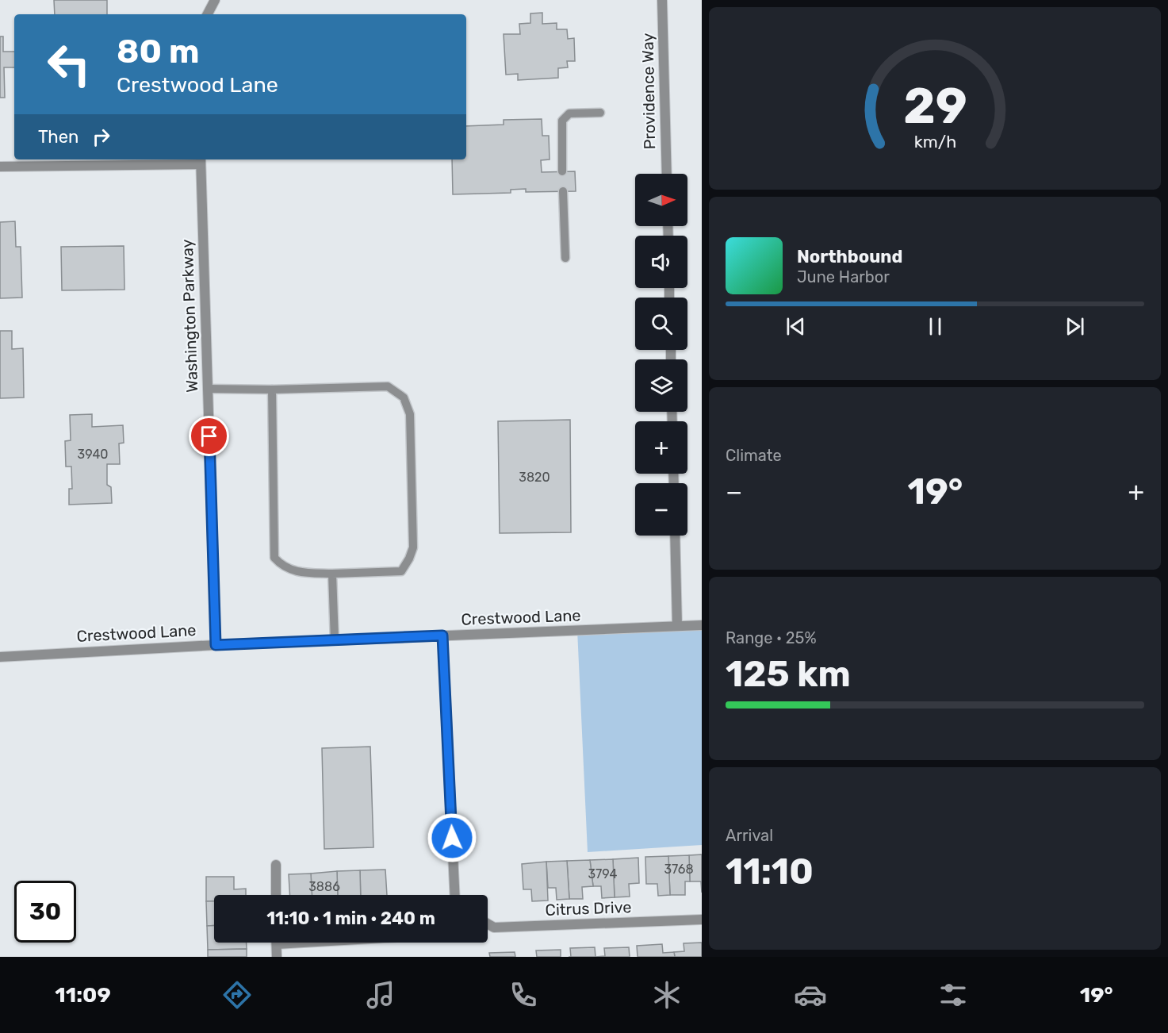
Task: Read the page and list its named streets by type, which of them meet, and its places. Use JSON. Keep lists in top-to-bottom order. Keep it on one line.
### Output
{"streets":{"street":["Providence Way","Washington Parkway","Crestwood Lane","Citrus Drive"]},"crossings":[["Washington Parkway","Crestwood Lane"]],"house_numbers":["3940","3820","3768","3794","3886"],"north":"right","page":{"turn":["80 m","Crestwood Lane"],"then":"Then","map_buttons":["+","−"],"song":["Northbound","June Harbor"],"tile":["Climate",["Range · 25%","125 km"],["Arrival","11:10"]],"heat":["−","19°","+"],"limit":"30","trip":"11:10 · 1 min · 240 m","tabs":["11:09","19°"],"gauge":["29","km/h"]}}
